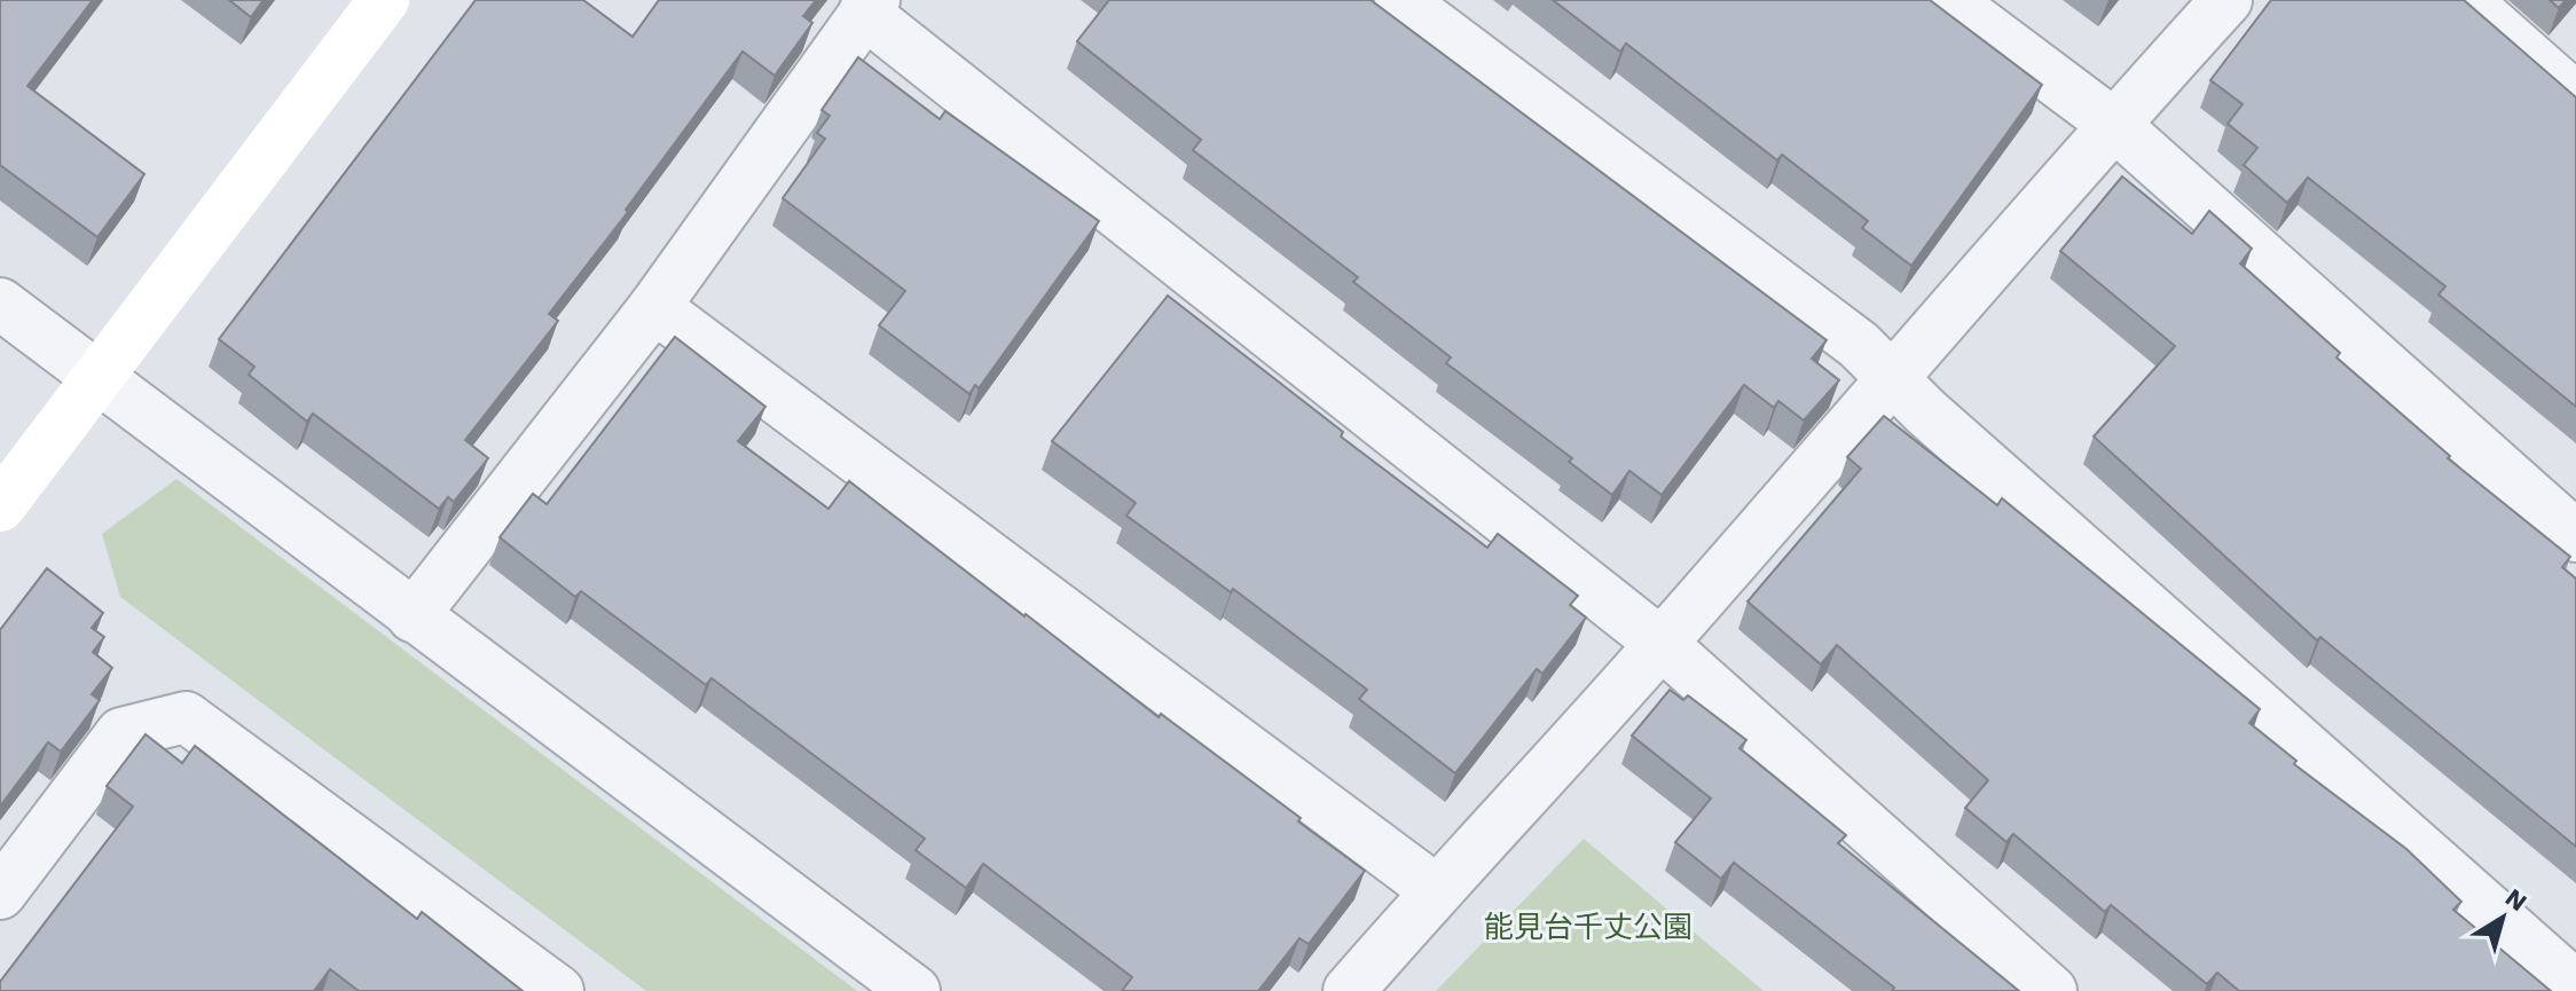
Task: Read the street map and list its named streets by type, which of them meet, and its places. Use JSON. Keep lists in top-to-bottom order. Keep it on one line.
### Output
{"parks":["能見台千丈公園"],"north":"top right"}
